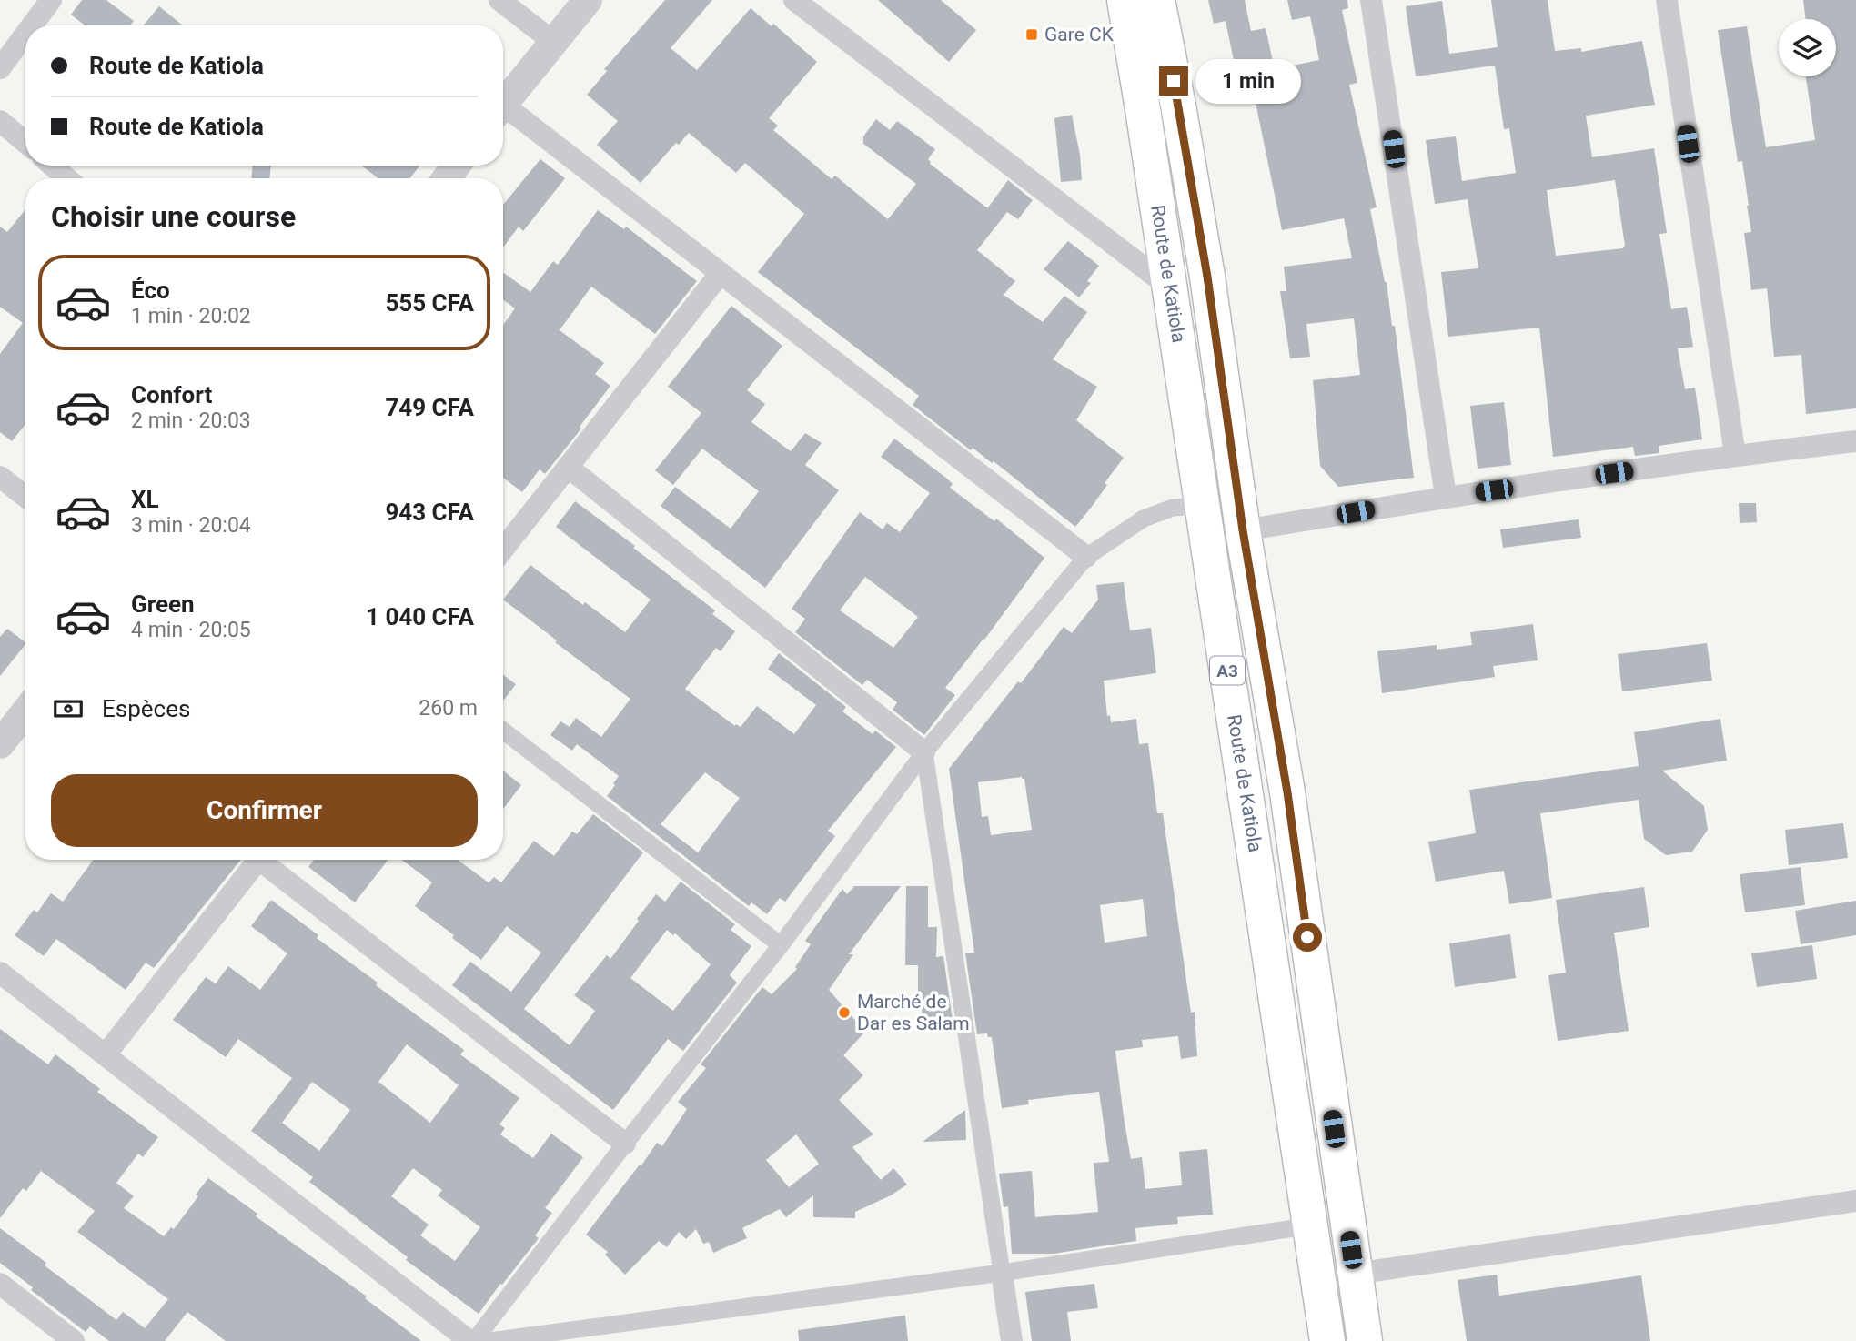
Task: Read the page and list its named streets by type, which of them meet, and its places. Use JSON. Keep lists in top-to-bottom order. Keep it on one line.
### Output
{"streets":{"highway":["Route de Katiola","A3"]},"places":{"transit":["Gare CK"],"other":["Marché de Dar es Salam"]},"page":{"banner":["Route de Katiola","Route de Katiola"],"bubble":"1 min","heading":"Choisir une course","list":[{"name":"Éco","note":"1 min · 20:02","value":"555 CFA"},{"name":"Confort","note":"2 min · 20:03","value":"749 CFA"},{"name":"XL","note":"3 min · 20:04","value":"943 CFA"},{"name":"Green","note":"4 min · 20:05","value":"1 040 CFA"}],"pay":["Espèces","260 m"],"buttons":"Confirmer"}}
